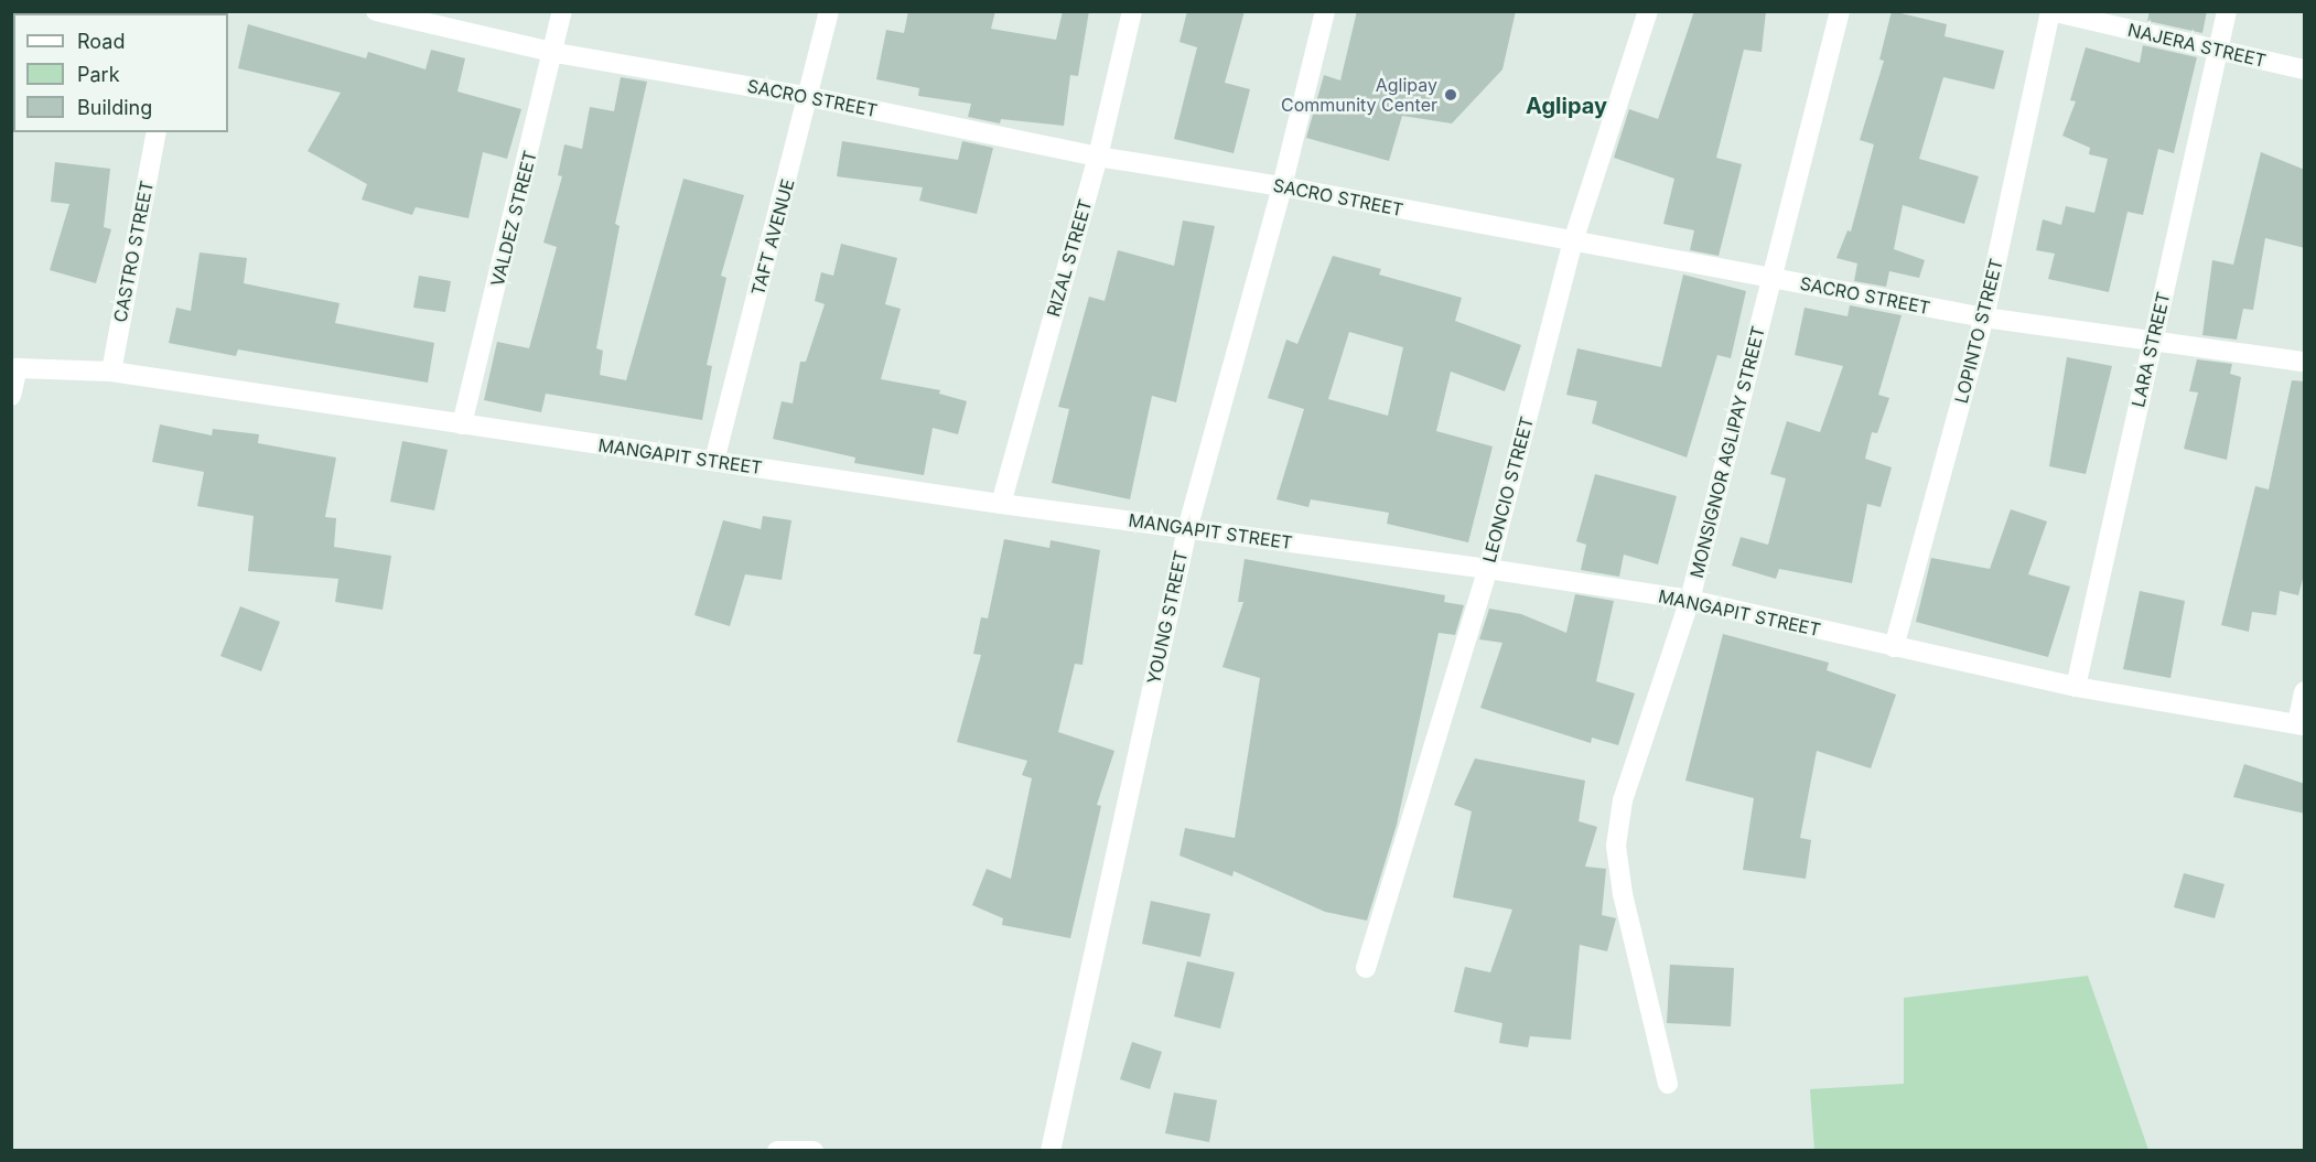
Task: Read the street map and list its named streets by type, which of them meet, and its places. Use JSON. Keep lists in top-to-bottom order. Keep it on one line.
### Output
{"streets":{"street":["NAJERA STREET","SACRO STREET","VALDEZ STREET","TAFT AVENUE","CASTRO STREET","RIZAL STREET","LOPINTO STREET","LARA STREET","MONSIGNOR AGLIPAY STREET","MANGAPIT STREET","LEONCIO STREET","YOUNG STREET"]},"crossings":[["NAJERA STREET","LOPINTO STREET"],["NAJERA STREET","LARA STREET"],["SACRO STREET","VALDEZ STREET"],["SACRO STREET","TAFT AVENUE"],["SACRO STREET","RIZAL STREET"],["SACRO STREET","LOPINTO STREET"],["SACRO STREET","LARA STREET"],["SACRO STREET","MONSIGNOR AGLIPAY STREET"],["SACRO STREET","LEONCIO STREET"],["SACRO STREET","YOUNG STREET"],["VALDEZ STREET","MANGAPIT STREET"],["TAFT AVENUE","MANGAPIT STREET"],["CASTRO STREET","MANGAPIT STREET"],["RIZAL STREET","MANGAPIT STREET"],["LOPINTO STREET","MANGAPIT STREET"],["LARA STREET","MANGAPIT STREET"],["MONSIGNOR AGLIPAY STREET","MANGAPIT STREET"],["MANGAPIT STREET","LEONCIO STREET"],["MANGAPIT STREET","YOUNG STREET"]],"districts":["Aglipay"],"places":["Aglipay Community Center"],"legend":["Road","Park","Building"]}
